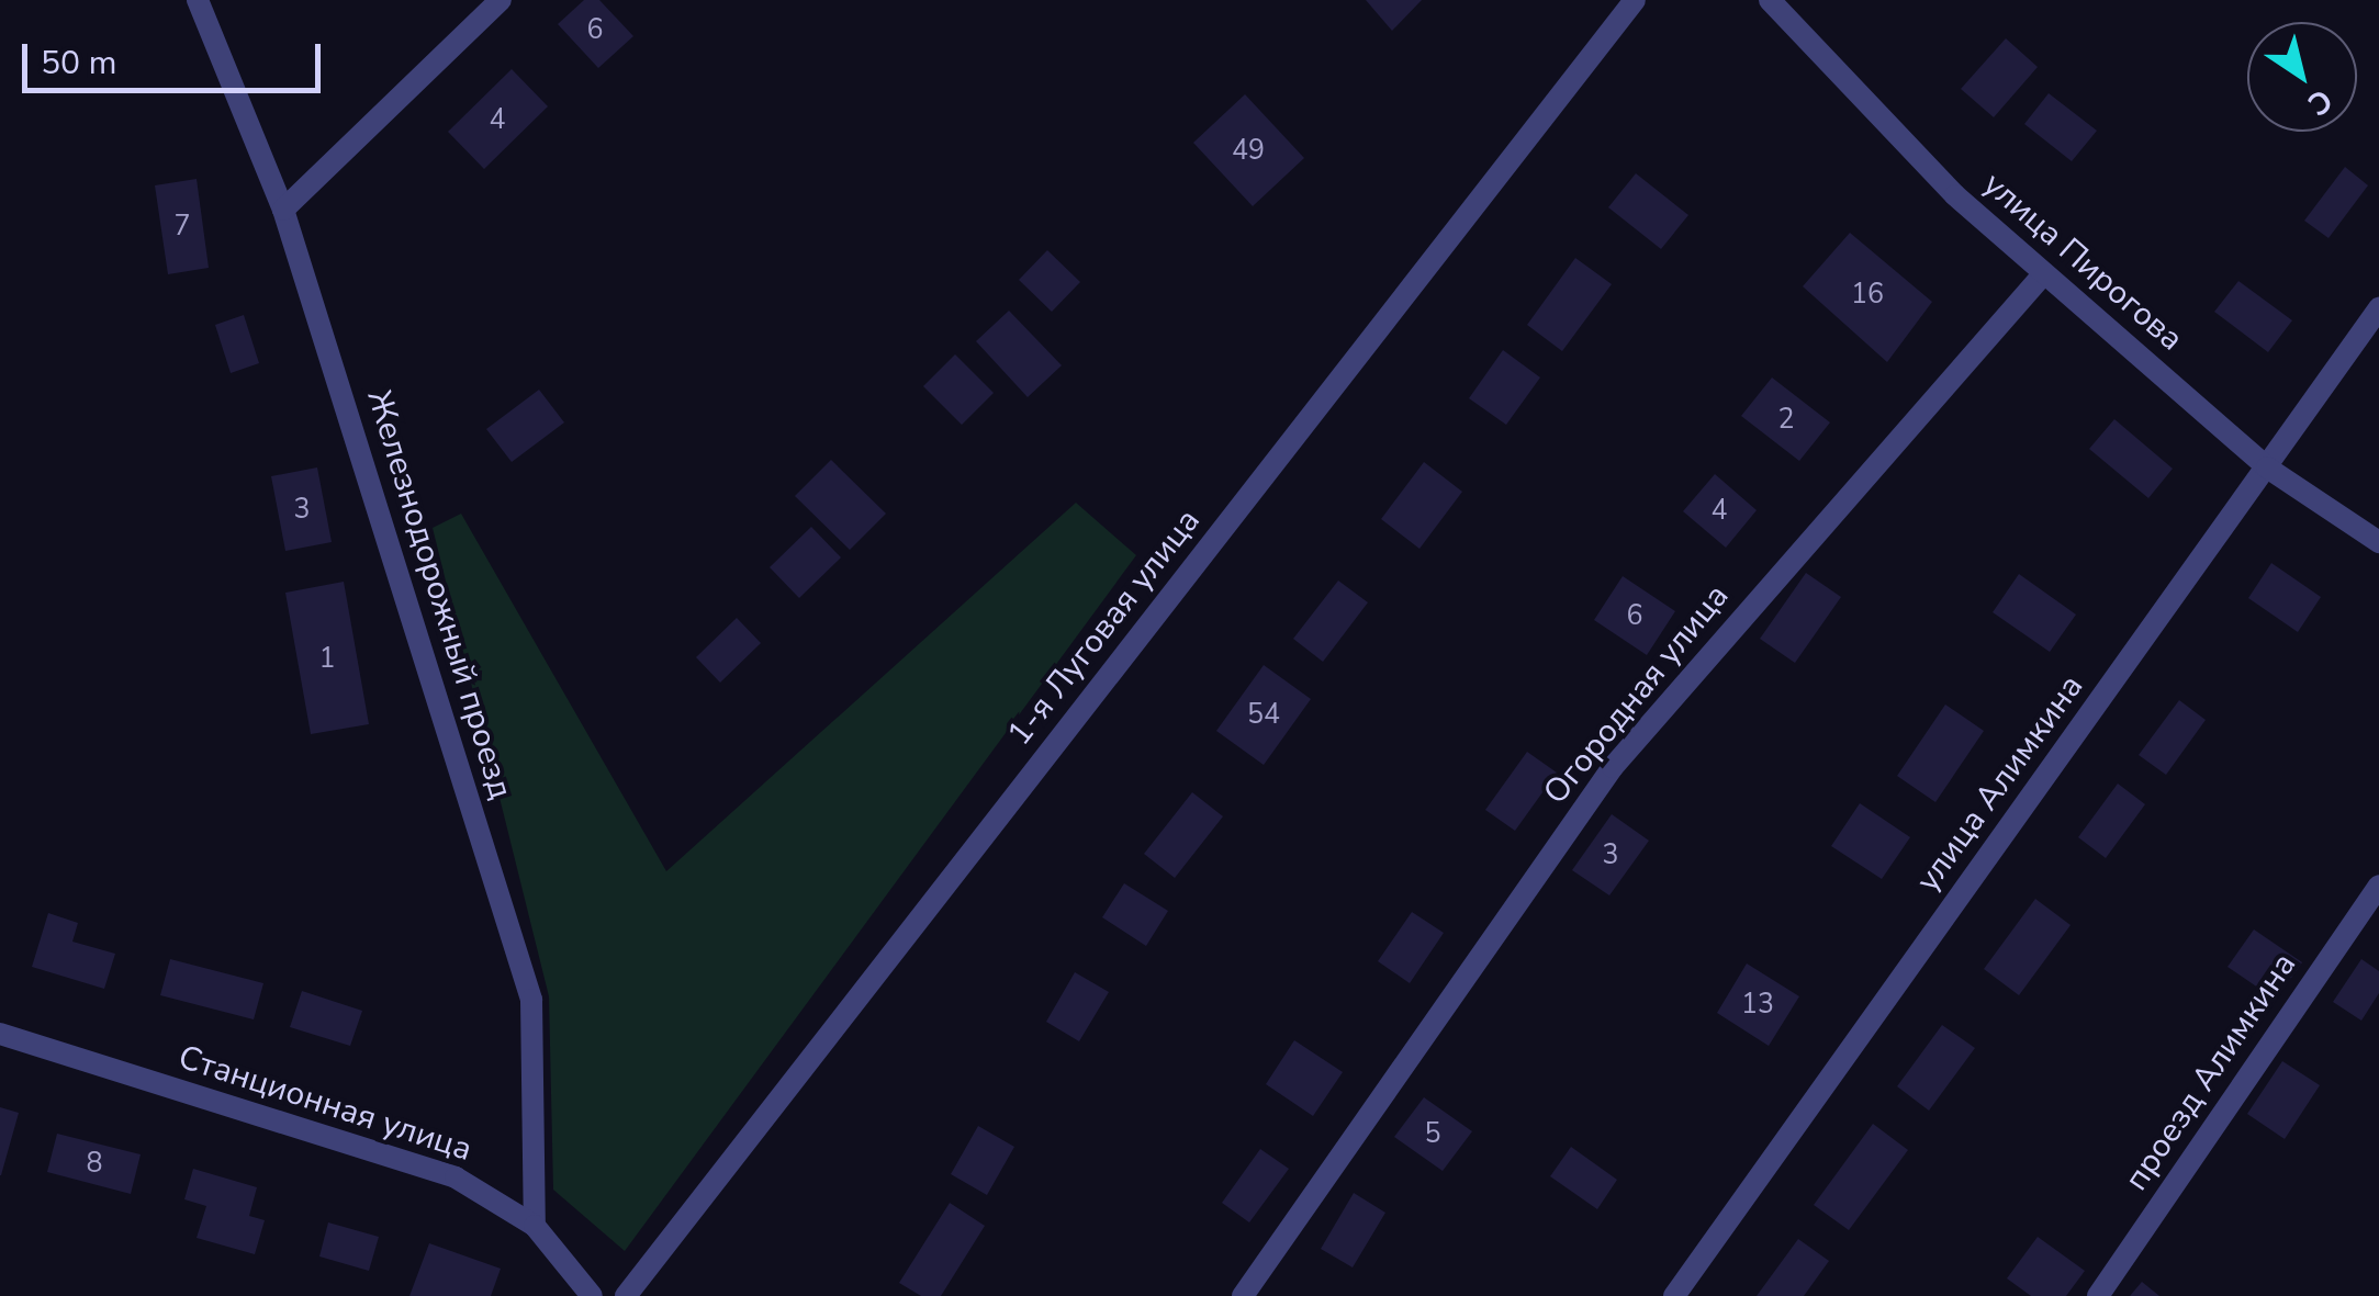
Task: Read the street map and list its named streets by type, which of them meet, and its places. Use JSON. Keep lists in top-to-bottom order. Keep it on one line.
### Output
{"streets":{"street":["улица Пирогова","Железнодорожный проезд","1-я Луговая улица","Огородная улица","улица Алимкина","проезд Алимкина","Станционная улица"]},"crossings":[["улица Пирогова","Огородная улица"],["улица Пирогова","улица Алимкина"],["Железнодорожный проезд","Станционная улица"]],"house_numbers":["6","4","49","7","16","2","3","4","6","1","54","3","13","5","8"],"scale_bar":"50 m","north":"bottom right"}
